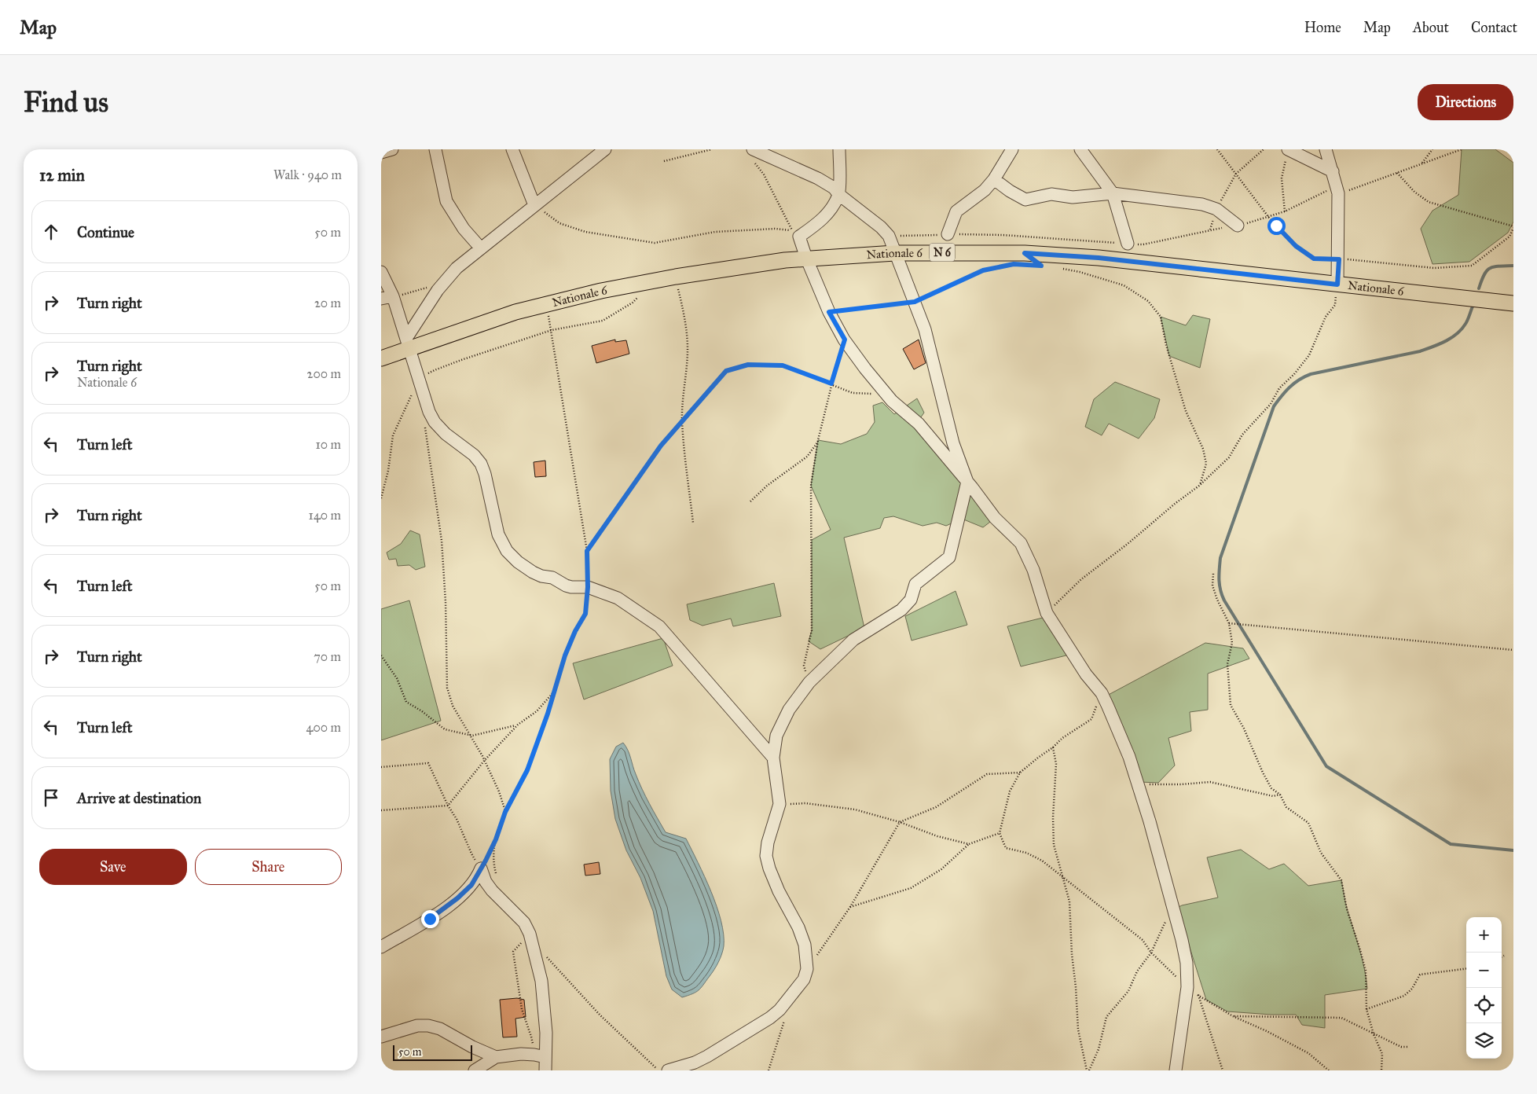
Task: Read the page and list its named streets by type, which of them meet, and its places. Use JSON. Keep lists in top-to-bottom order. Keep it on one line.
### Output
{"streets":{"main road":["N 6","Nationale 6"]},"scale_bar":"50 m","page":{"header":"Map","nav":["Home","Map","About","Contact"],"buttons":["Directions",["Save","Share"]],"title":"Find us","heading":["12 min","Walk · 940 m"],"list":[["Continue","50 m"],["Turn right","20 m"],["Turn right","Nationale 6","200 m"],["Turn left","10 m"],["Turn right","140 m"],["Turn left","50 m"],["Turn right","70 m"],["Turn left","400 m"],"Arrive at destination"],"map_buttons":["+","−"],"scale":"50 m"}}
